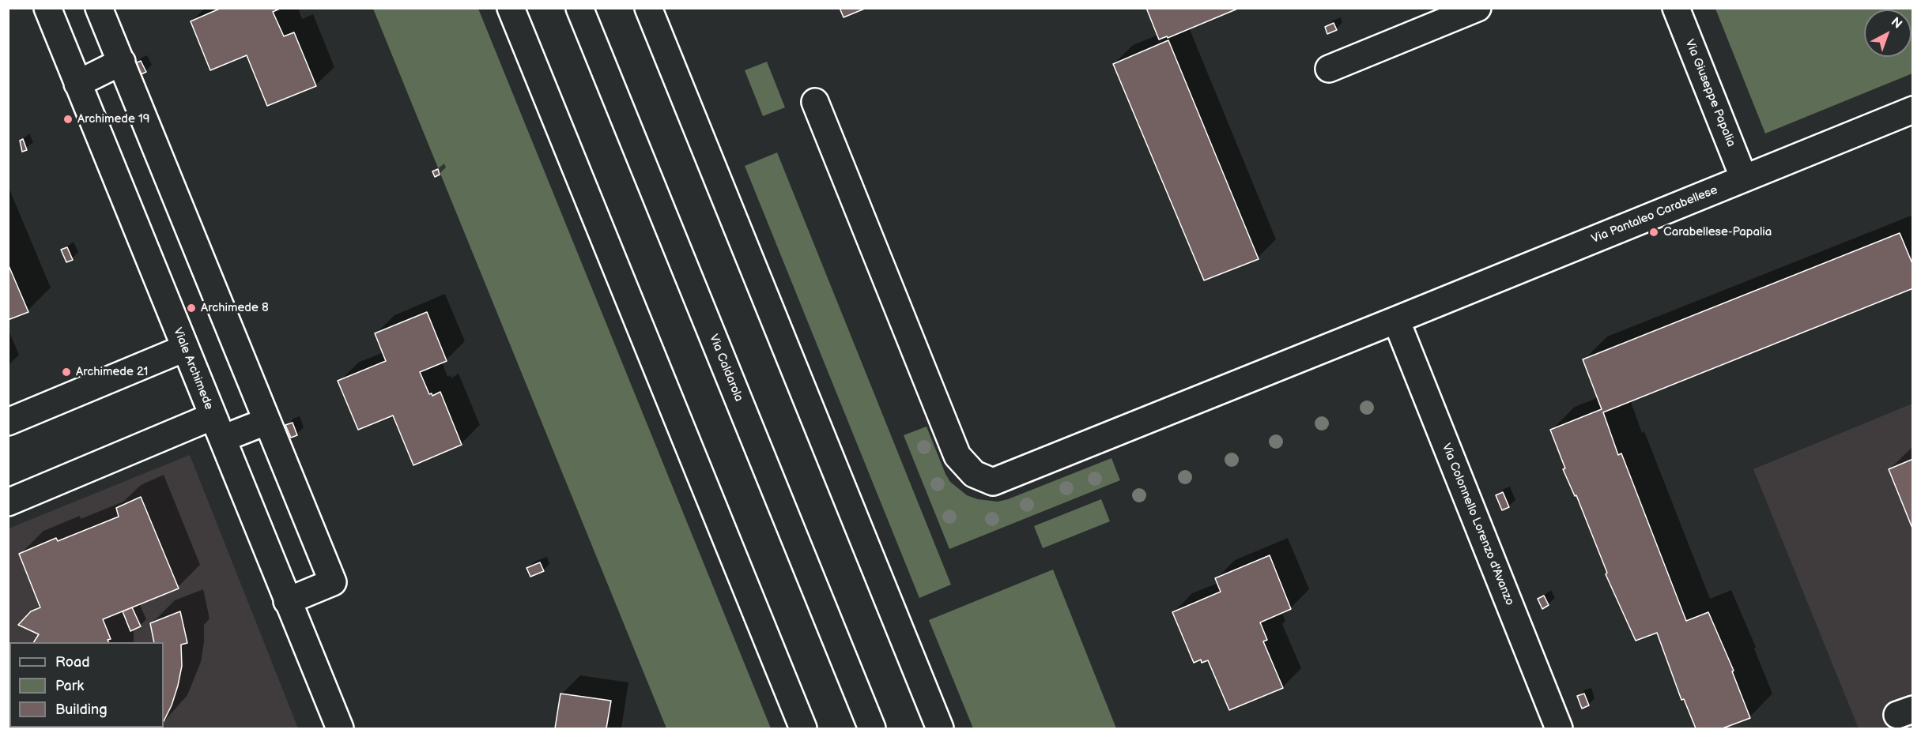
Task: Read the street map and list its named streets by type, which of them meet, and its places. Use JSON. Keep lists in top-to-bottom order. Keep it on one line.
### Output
{"streets":{"street":["Via Giuseppe Papalia","Via Pantaleo Carabellese","Via Caldarola","Viale Archimede","Via Colonnello Lorenzo d'Avanzo"]},"crossings":[["Via Giuseppe Papalia","Via Pantaleo Carabellese"],["Via Pantaleo Carabellese","Via Colonnello Lorenzo d'Avanzo"]],"places":["Archimede 19","Carabellese-Papalia","Archimede 8","Archimede 21"],"legend":["Road","Park","Building"],"north":"top right"}
